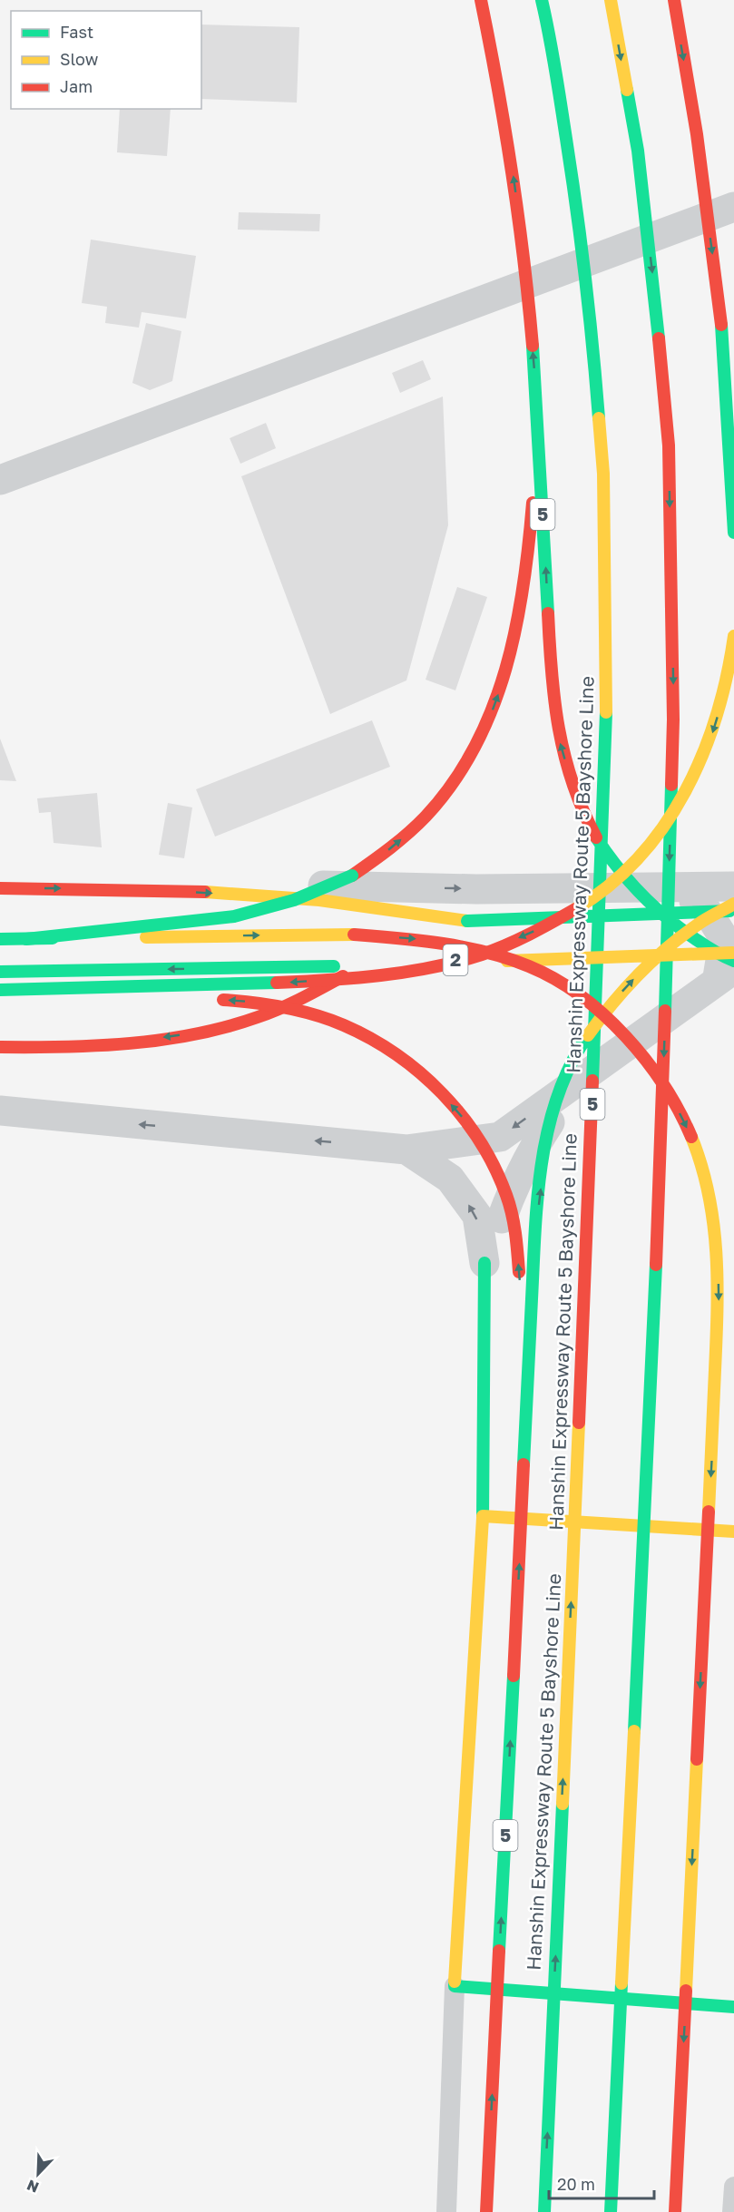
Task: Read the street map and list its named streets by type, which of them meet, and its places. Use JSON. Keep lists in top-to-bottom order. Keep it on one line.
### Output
{"streets":{"main road":["5","Hanshin Expressway Route 5 Bayshore Line","2"]},"crossings":[["5","2"]],"legend":["Fast","Slow","Jam"],"scale_bar":"20 m","north":"bottom left"}
